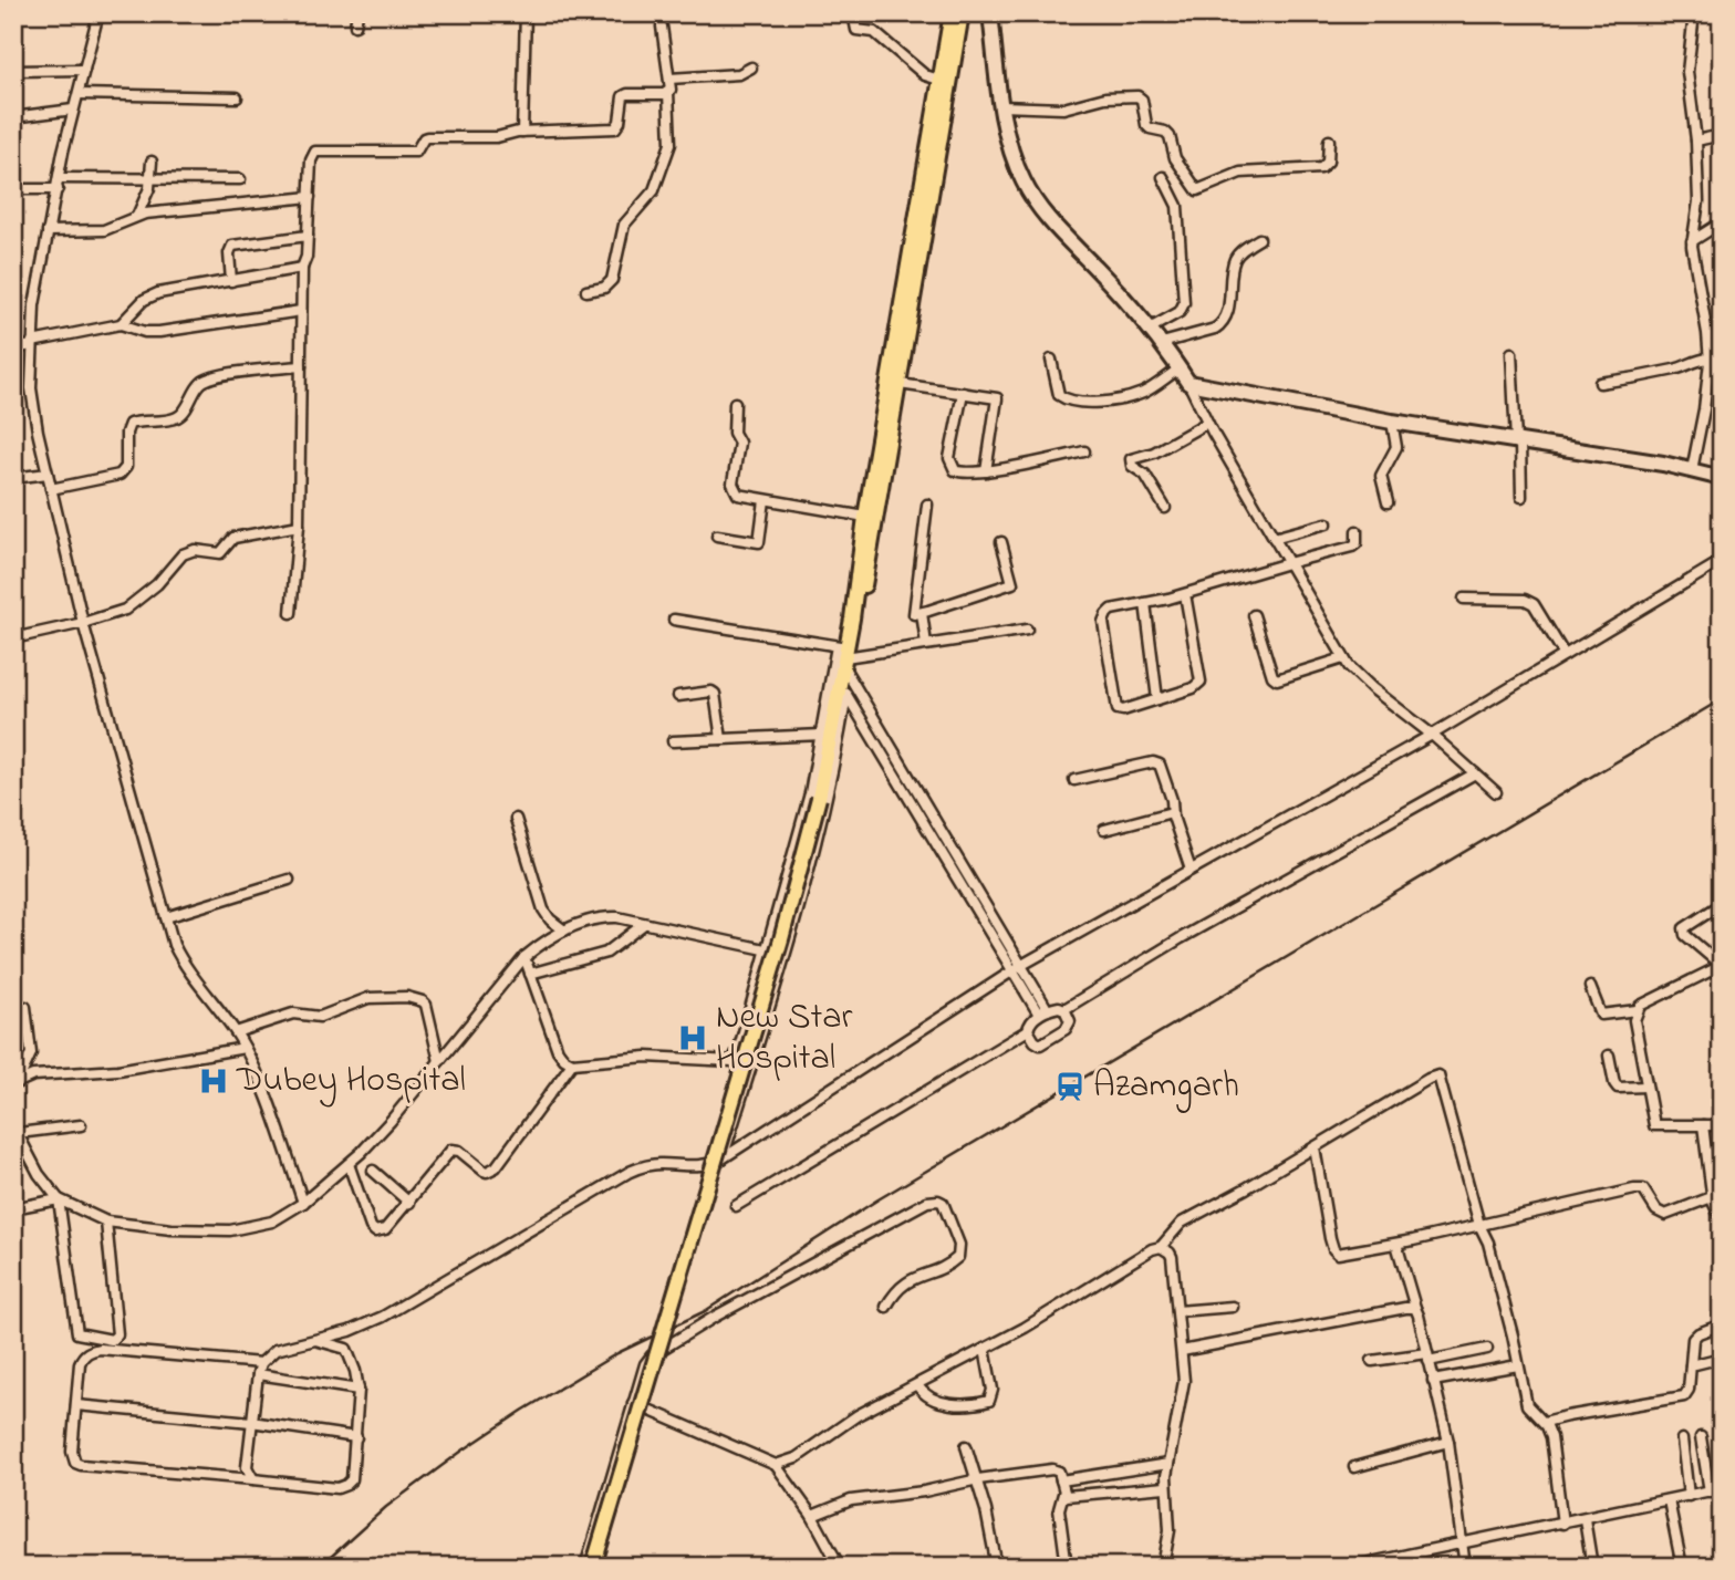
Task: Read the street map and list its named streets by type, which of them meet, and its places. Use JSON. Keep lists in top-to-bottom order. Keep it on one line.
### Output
{"places":{"hospital":["New Star Hospital","Dubey Hospital"],"station":["Azamgarh"]}}
